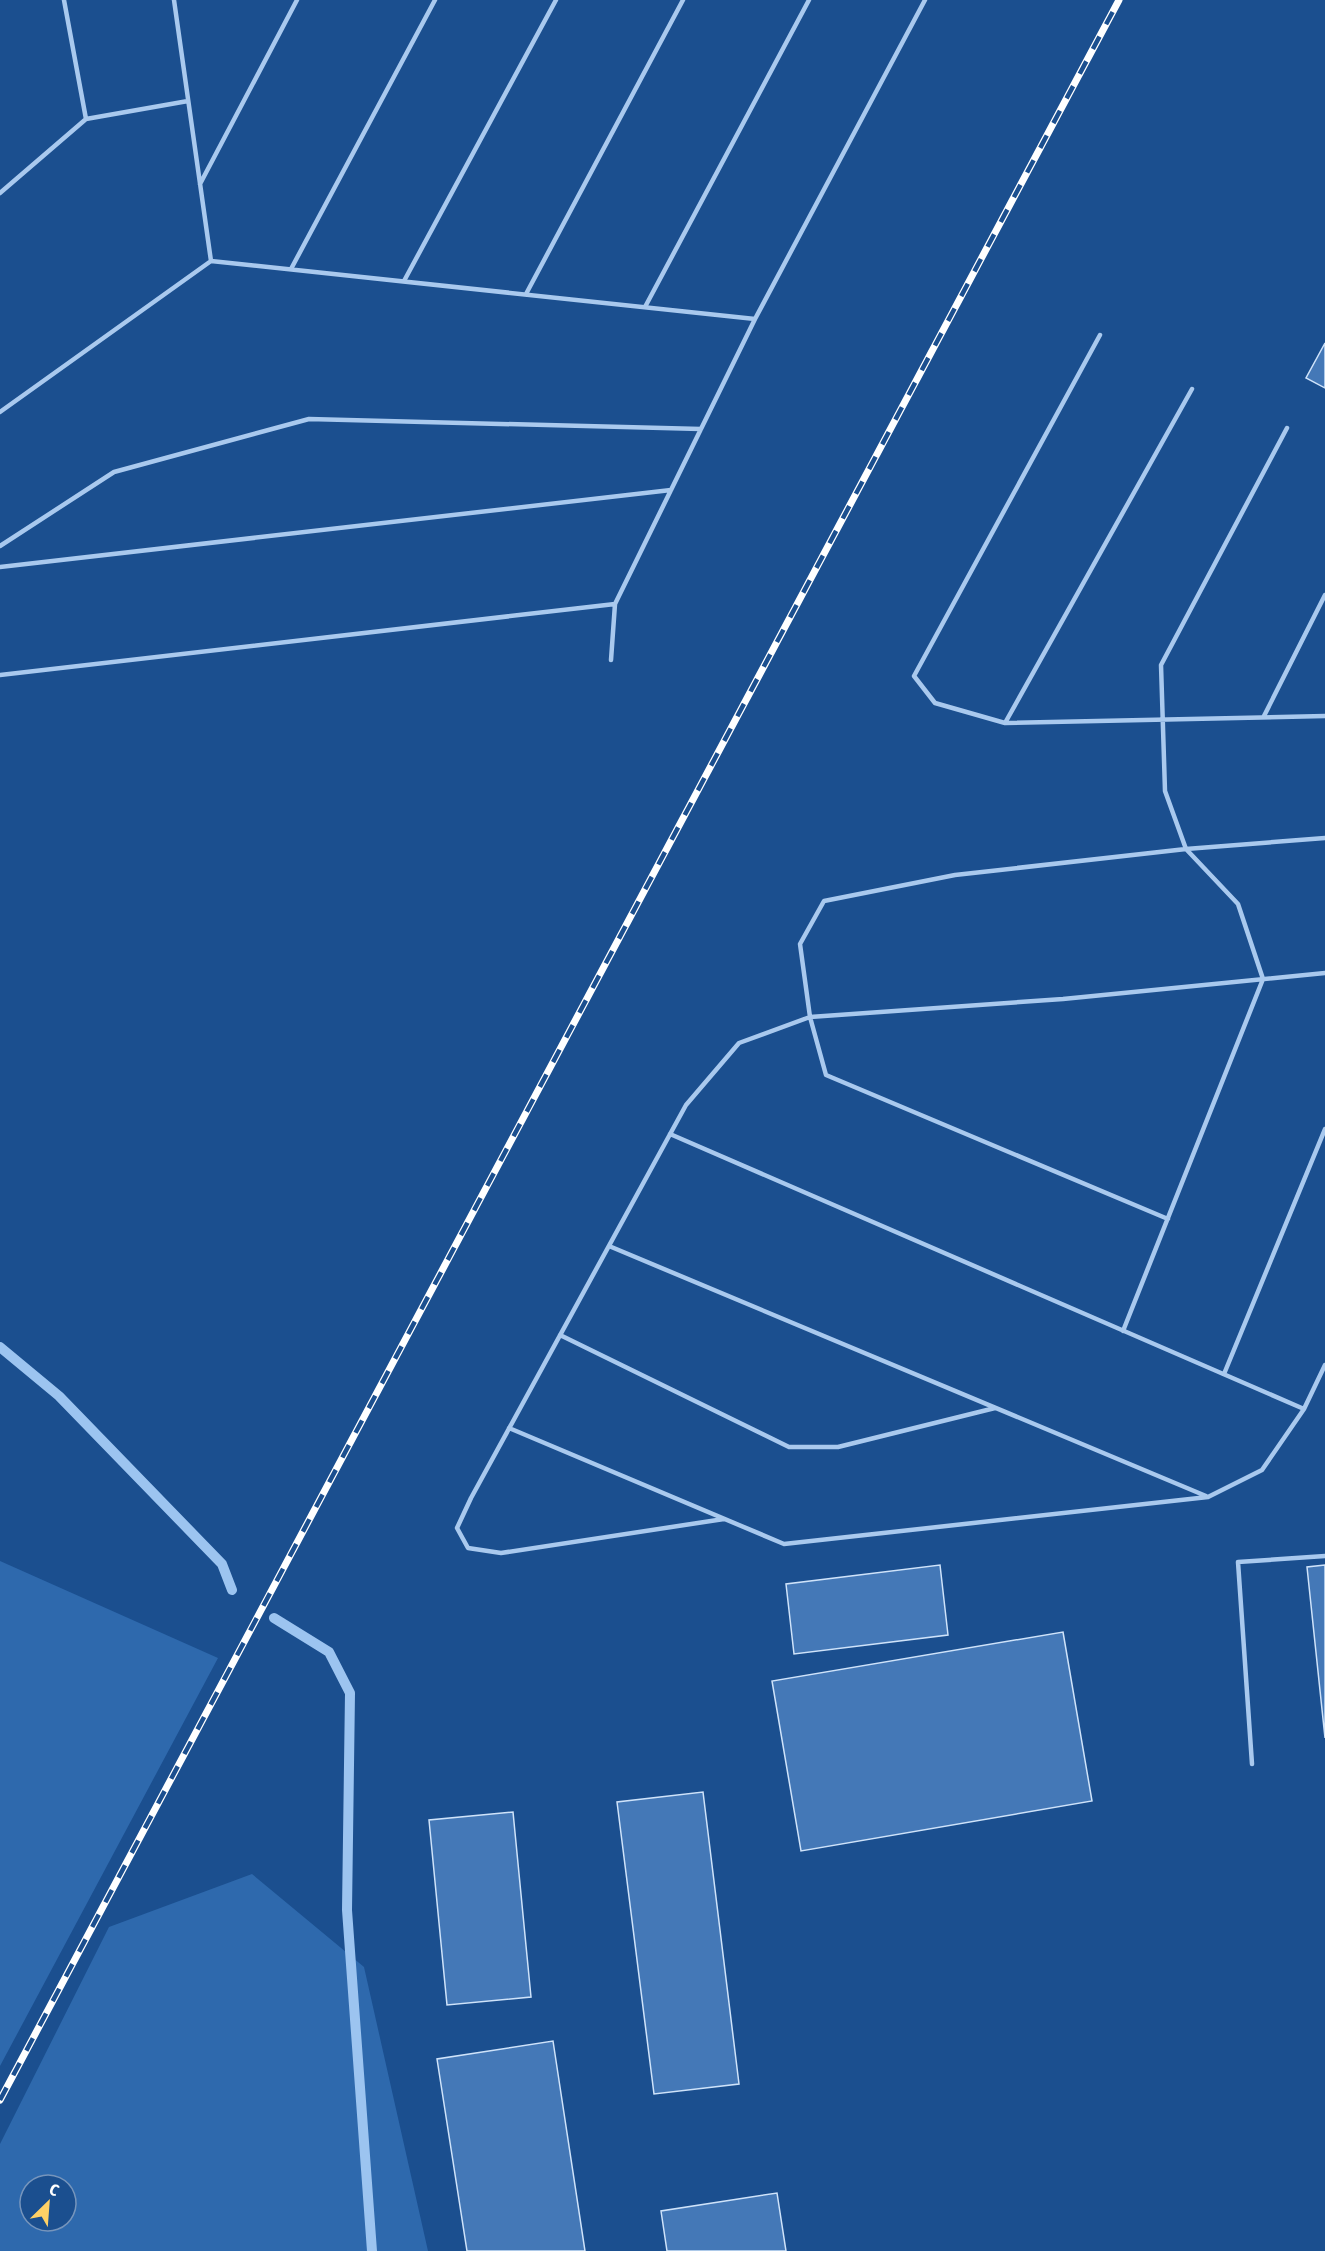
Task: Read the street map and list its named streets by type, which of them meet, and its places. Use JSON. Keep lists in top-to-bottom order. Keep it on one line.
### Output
{"north":"top right"}
